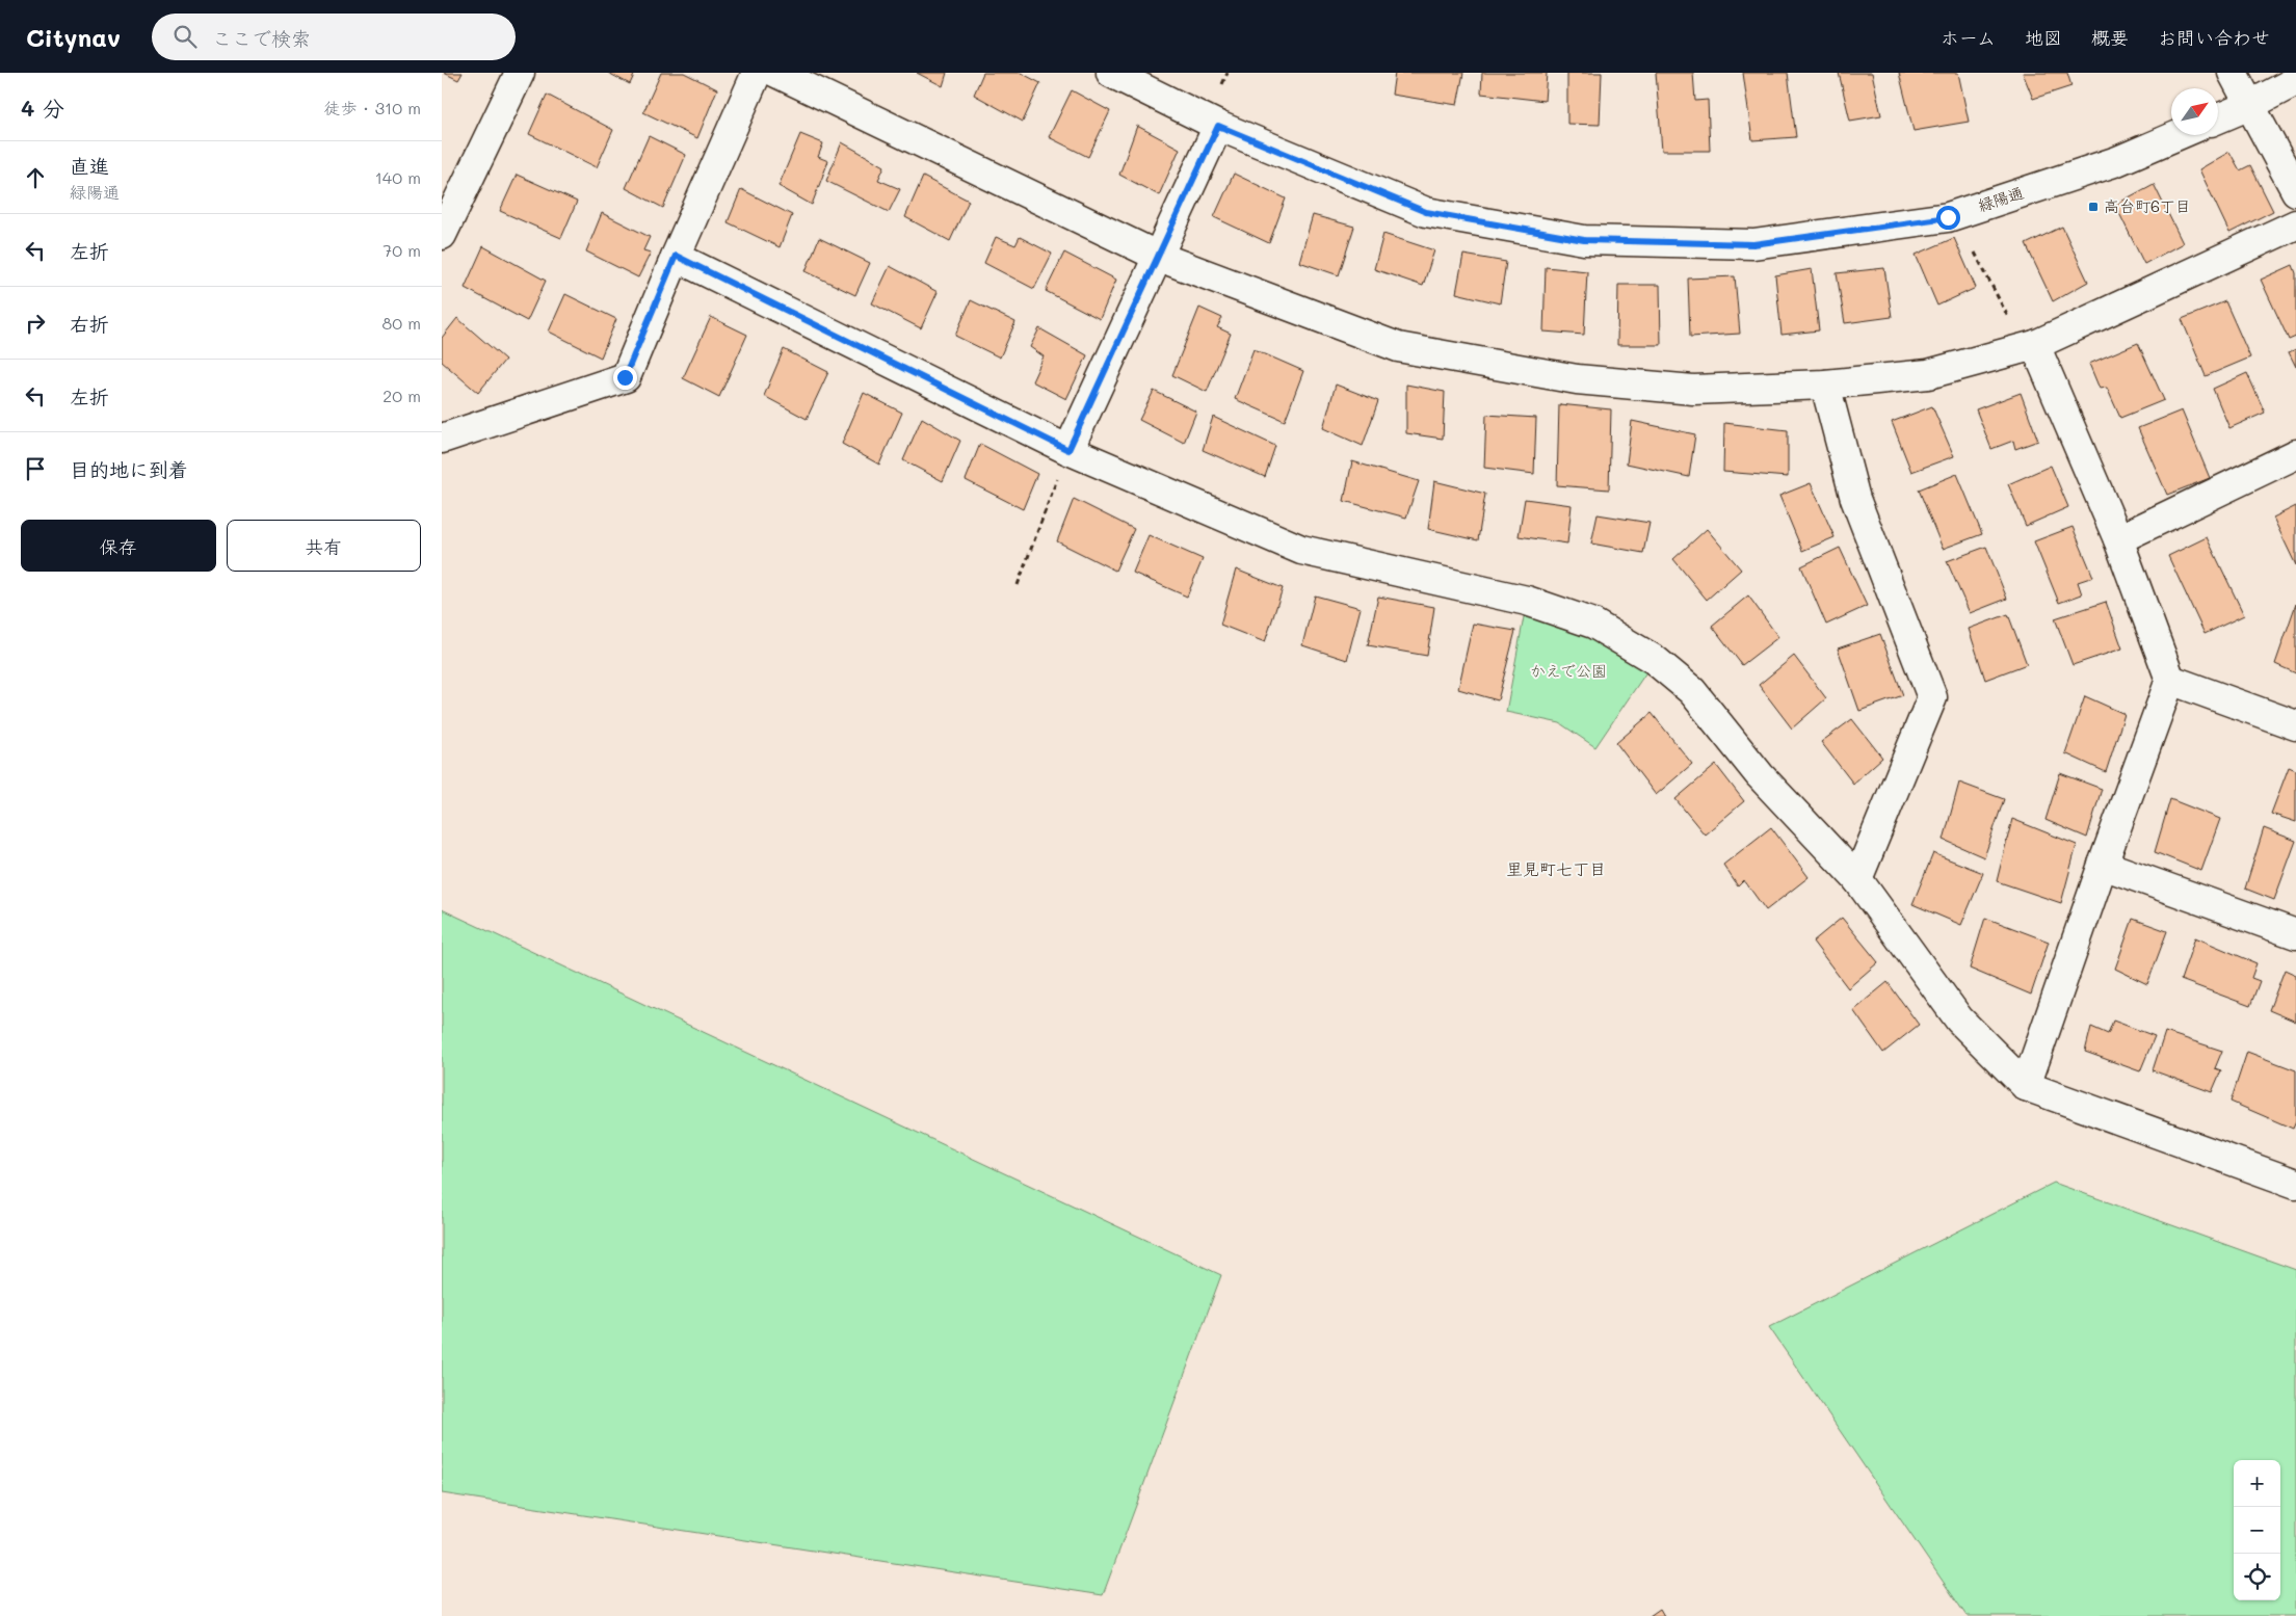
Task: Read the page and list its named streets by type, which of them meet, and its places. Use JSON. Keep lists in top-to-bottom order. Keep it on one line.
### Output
{"streets":{"street":["緑陽通"]},"districts":["里見町七丁目"],"parks":["かえで公園"],"places":{"transit":["高台町6丁目"]},"north":"top right","page":{"header":"Citynav","search":"ここで検索","nav":["ホーム","地図","概要","お問い合わせ"],"heading":["4 分","徒歩 · 310 m"],"list":[["直進","緑陽通","140 m"],["左折","70 m"],["右折","80 m"],["左折","20 m"],"目的地に到着"],"buttons":["保存","共有"],"map_buttons":["+","−"]}}
